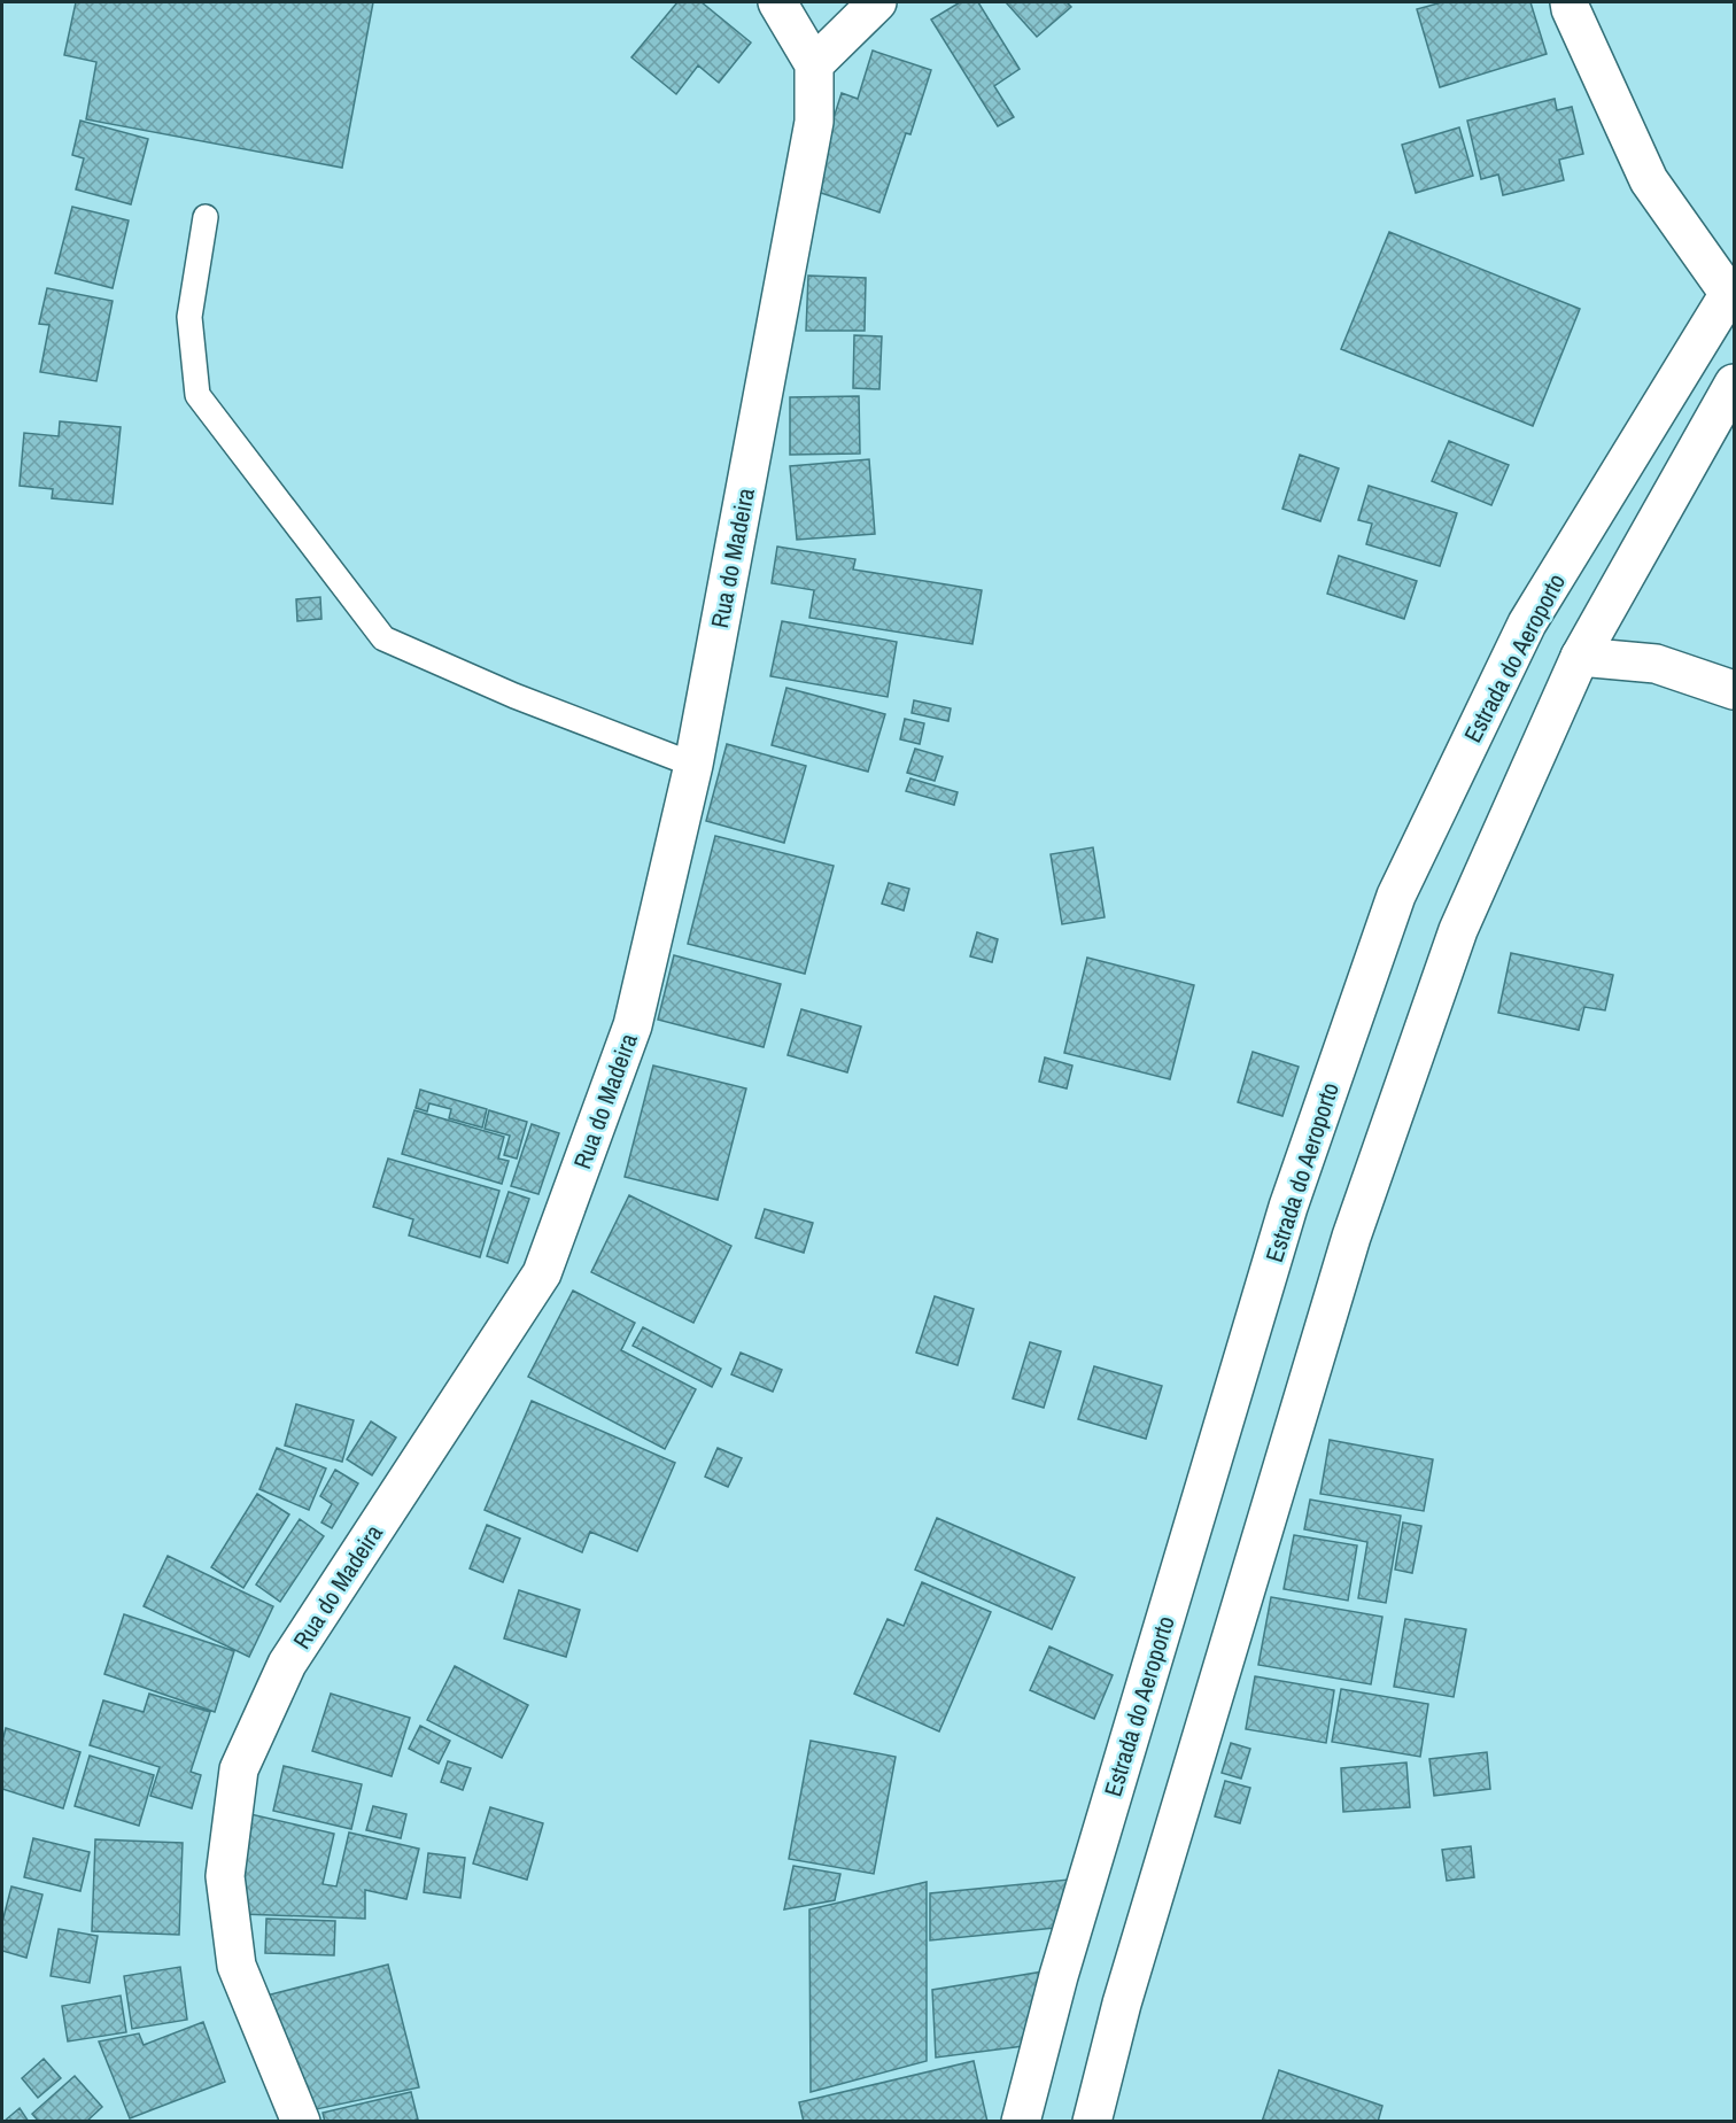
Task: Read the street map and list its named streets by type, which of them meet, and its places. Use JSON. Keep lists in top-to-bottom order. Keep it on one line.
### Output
{"streets":{"main road":["Rua do Madeira","Estrada do Aeroporto"]}}
